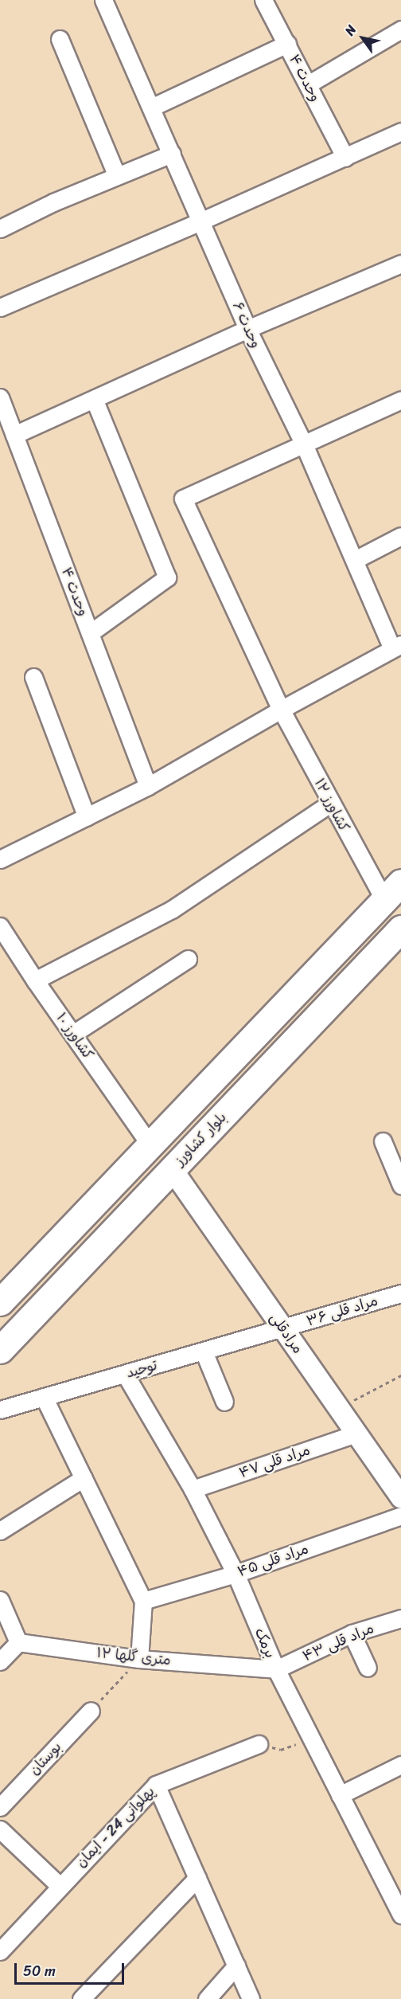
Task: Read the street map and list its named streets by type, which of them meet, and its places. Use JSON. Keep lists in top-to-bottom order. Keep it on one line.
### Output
{"streets":{"main road":["بلوار کشاورز"],"street":["وحدت ۴","وحدت ۶","کشاورز ۱۲","کشاورز ۱۰","مراد قلی ۳۶","مرادقلی","توحید","مراد قلی ۴۷","مراد قلی ۴۵","مراد قلی ۴۳","برمک","۱۲ متری گلها","بوستان","پهلوانی 24 - ایمان"]},"crossings":[["وحدت ۶","کشاورز ۱۲"],["بلوار کشاورز","مرادقلی"],["مراد قلی ۳۶","مرادقلی"],["مراد قلی ۳۶","توحید"],["مرادقلی","توحید"],["مرادقلی","مراد قلی ۴۷"],["توحید","برمک"],["مراد قلی ۴۷","برمک"],["مراد قلی ۴۵","برمک"],["مراد قلی ۴۳","برمک"],["مراد قلی ۴۳","۱۲ متری گلها"],["برمک","۱۲ متری گلها"]],"scale_bar":"50 m","north":"top left"}
